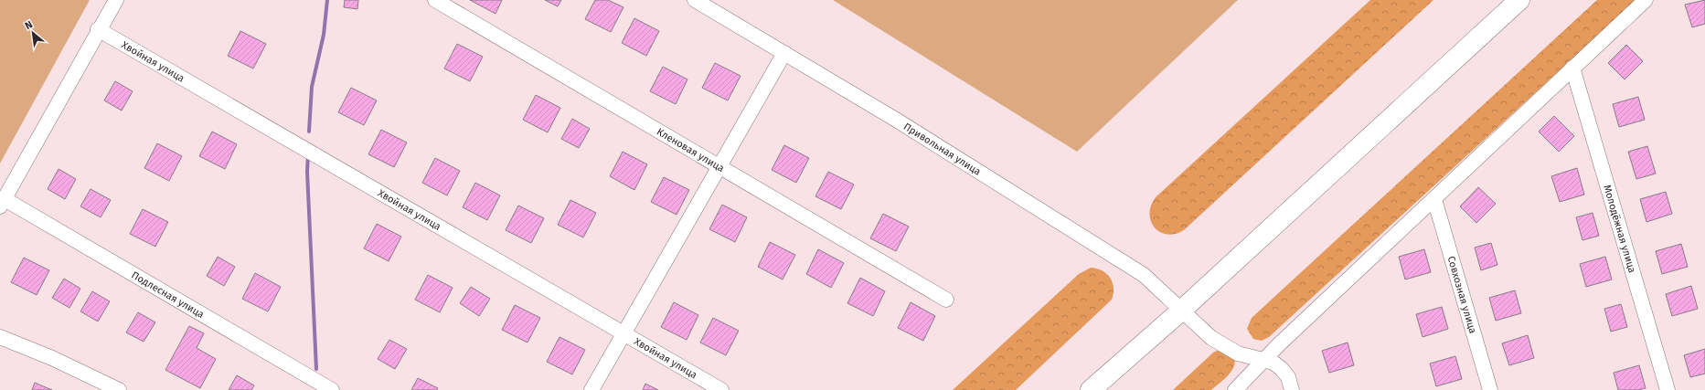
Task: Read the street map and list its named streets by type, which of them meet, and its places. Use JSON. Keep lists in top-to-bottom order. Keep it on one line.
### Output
{"streets":{"street":["Хвойная улица","Кленовая улица","Привольная улица","Молодёжная улица","Подлесная улица","Совхозная улица"]},"north":"top left"}
